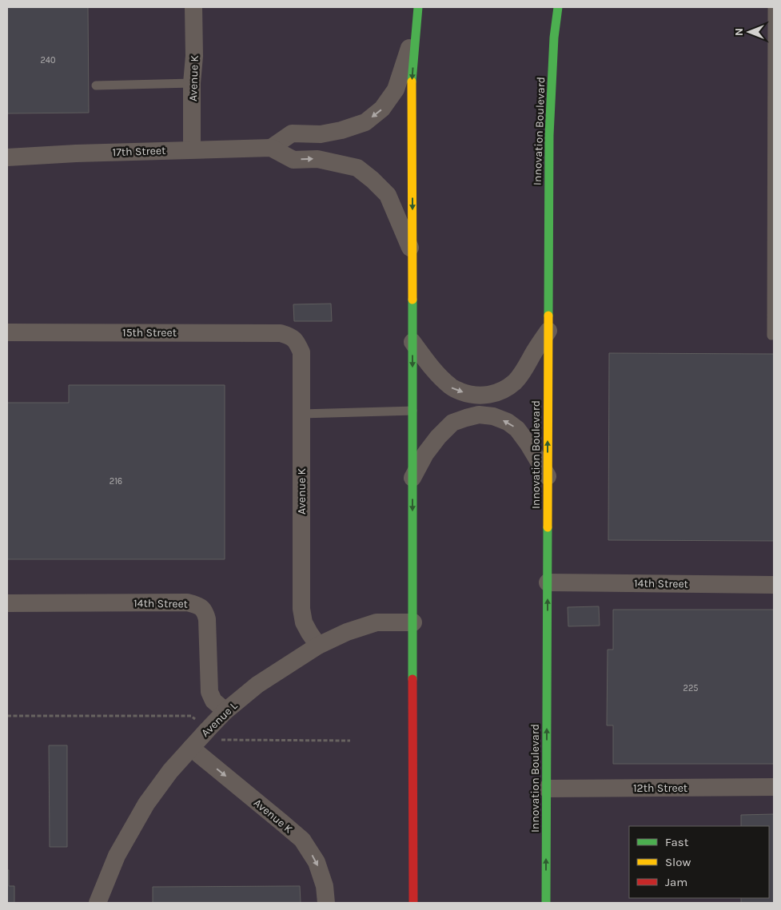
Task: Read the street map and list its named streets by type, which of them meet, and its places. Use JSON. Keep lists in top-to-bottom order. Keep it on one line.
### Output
{"streets":{"street":["Avenue K","Innovation Boulevard","17th Street","15th Street","14th Street","Avenue L","12th Street"]},"crossings":[["Avenue K","17th Street"],["Avenue K","15th Street"],["Avenue K","Avenue L"],["Innovation Boulevard","14th Street"],["Innovation Boulevard","12th Street"],["14th Street","Avenue L"]],"one_way":["Innovation Boulevard"],"house_numbers":["240","216","225"],"legend":["Fast","Slow","Jam"],"north":"left"}
